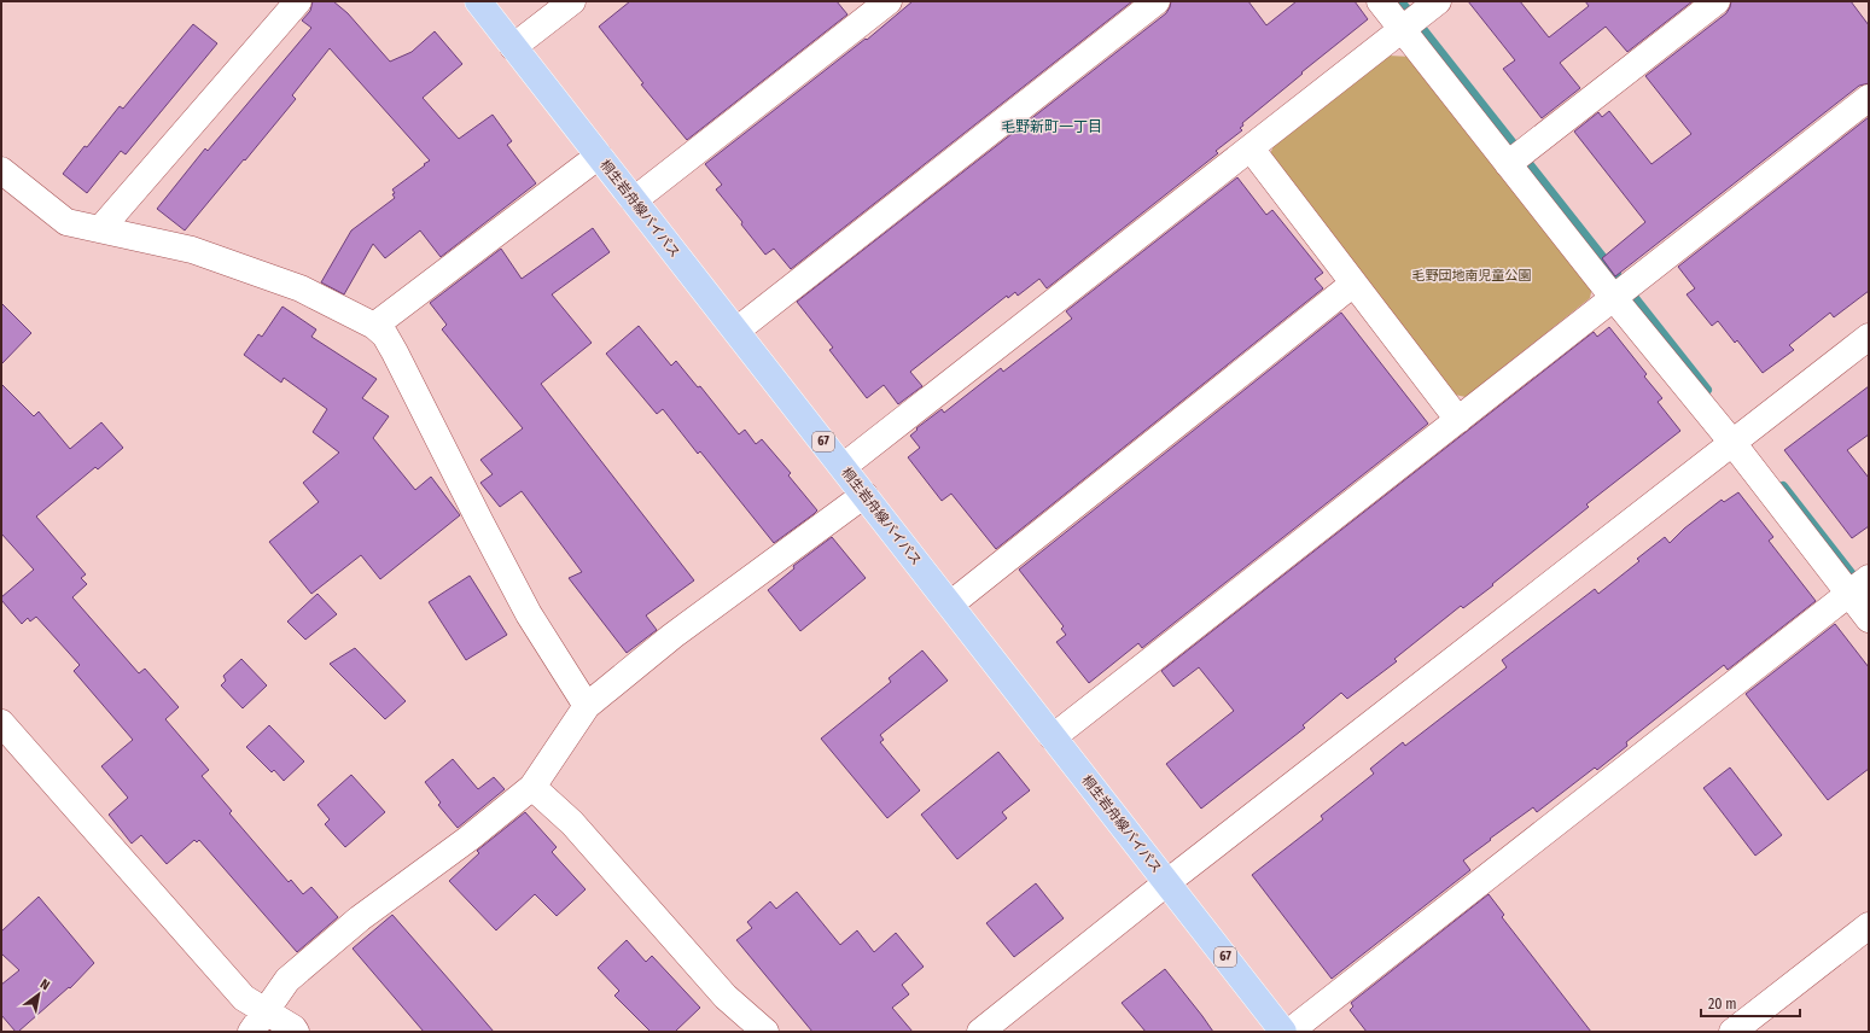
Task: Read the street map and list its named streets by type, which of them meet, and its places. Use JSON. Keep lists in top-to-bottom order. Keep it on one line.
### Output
{"streets":{"main road":["桐生岩舟線バイパス","67"]},"districts":["毛野新町一丁目"],"parks":["毛野団地南児童公園"],"scale_bar":"20 m","north":"top right"}
